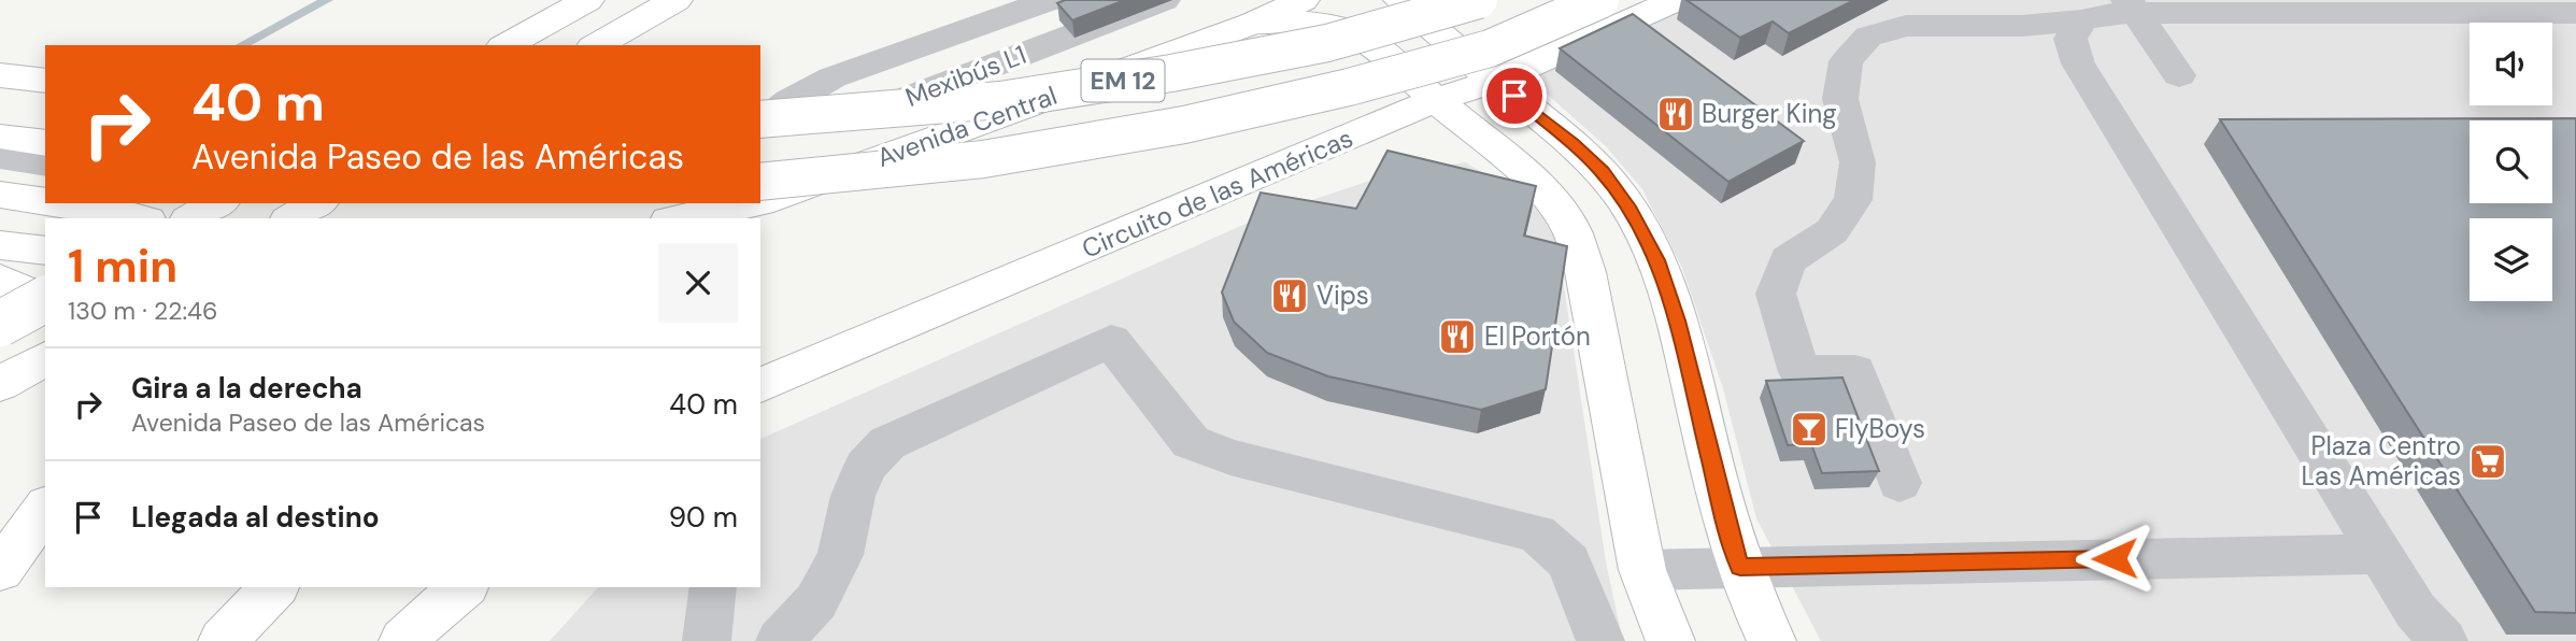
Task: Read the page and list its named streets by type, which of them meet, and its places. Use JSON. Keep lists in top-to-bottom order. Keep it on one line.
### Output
{"streets":{"main road":["EM 12","Avenida Central","Circuito de las Américas"],"lane":["Mexibús L1"]},"places":{"restaurant":["Burger King","Vips","El Portón"],"bar":["FlyBoys"],"supermarket":["Plaza Centro Las Américas"]},"page":{"turn":["40 m","Avenida Paseo de las Américas"],"heading":["1 min","130 m · 22:46"],"list":[{"name":"Gira a la derecha","note":"Avenida Paseo de las Américas","value":"40 m"},{"name":"Llegada al destino","value":"90 m"}]}}
